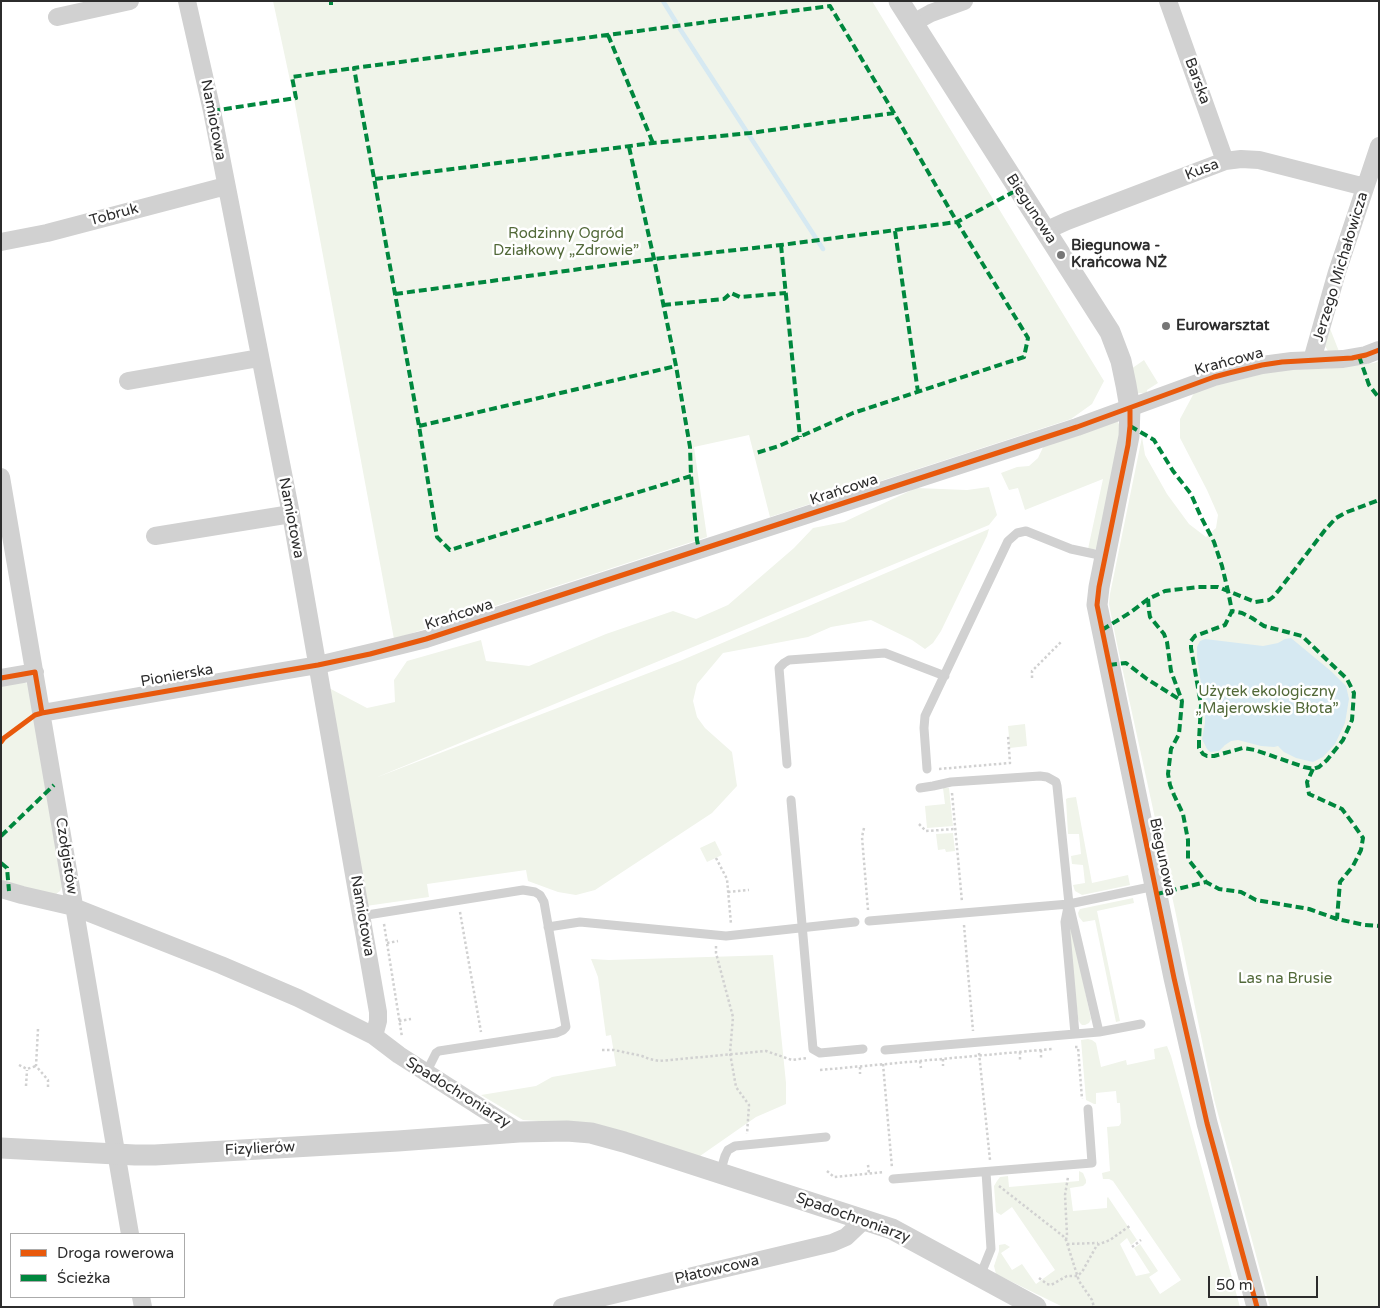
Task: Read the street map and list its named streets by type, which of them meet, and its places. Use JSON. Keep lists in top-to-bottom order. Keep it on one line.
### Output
{"streets":{"street":["Barska","Namiotowa","Kusa","Biegunowa","Tobruk","Jerzego Michałowicza","Krańcowa","Pionierska","Czołgistów","Spadochroniarzy","Fizylierów","Płatowcowa"]},"crossings":[["Barska","Kusa"],["Namiotowa","Tobruk"],["Namiotowa","Krańcowa"],["Namiotowa","Pionierska"],["Namiotowa","Spadochroniarzy"],["Kusa","Biegunowa"],["Kusa","Jerzego Michałowicza"],["Biegunowa","Krańcowa"],["Jerzego Michałowicza","Krańcowa"],["Krańcowa","Pionierska"],["Pionierska","Czołgistów"],["Czołgistów","Spadochroniarzy"],["Czołgistów","Fizylierów"],["Spadochroniarzy","Fizylierów"],["Spadochroniarzy","Płatowcowa"]],"parks":["Rodzinny Ogród Działkowy „Zdrowie”","Użytek ekologiczny „Majerowskie Błota”","Las na Brusie"],"places":["Biegunowa - Krańcowa NŻ","Eurowarsztat"],"legend":["Droga rowerowa","Ścieżka"],"scale_bar":"50 m"}
